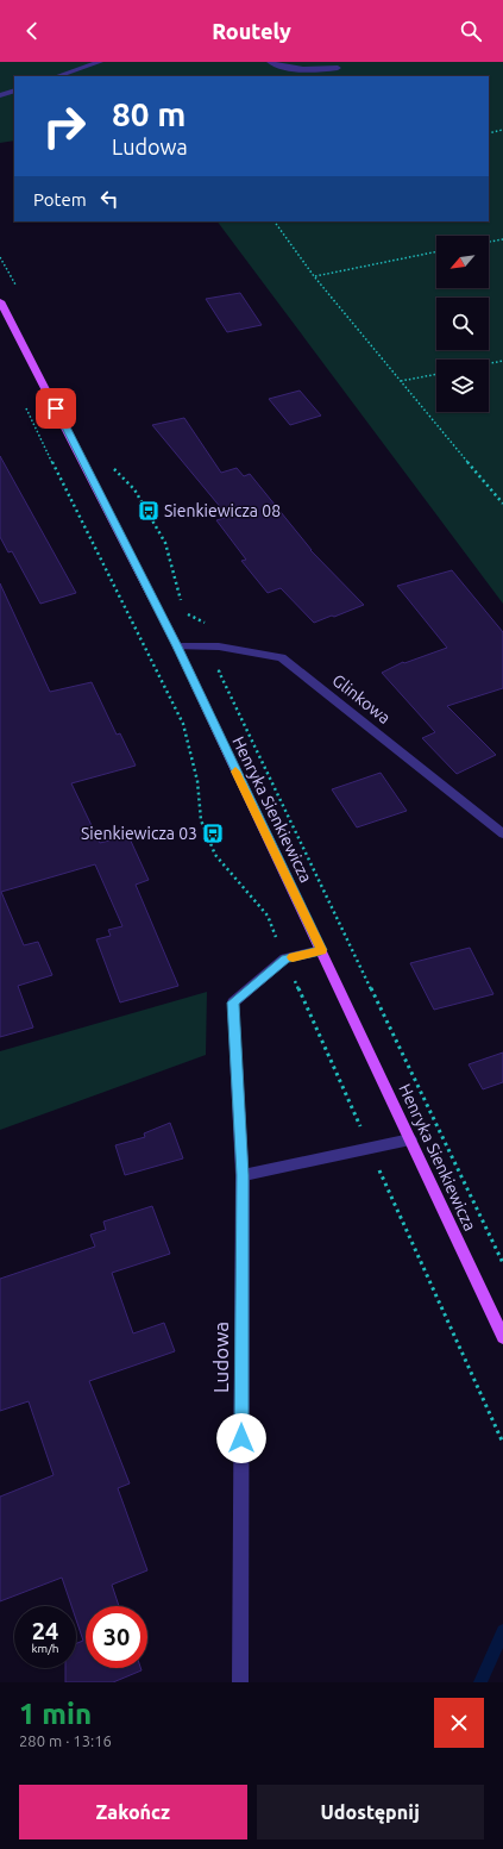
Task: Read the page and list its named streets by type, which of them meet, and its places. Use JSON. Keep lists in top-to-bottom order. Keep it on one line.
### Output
{"streets":{"main road":["Henryka Sienkiewicza"],"street":["Glinkowa","Ludowa"]},"crossings":[["Glinkowa","Henryka Sienkiewicza"],["Henryka Sienkiewicza","Ludowa"]],"places":{"bus stop":["Sienkiewicza 08","Sienkiewicza 03"]},"north":"bottom left","page":{"header":"Routely","turn":["80 m","Ludowa"],"then":"Potem","speed":"24 km/h","limit":"30","heading":["1 min","280 m · 13:16"],"buttons":["Zakończ","Udostępnij"]}}
